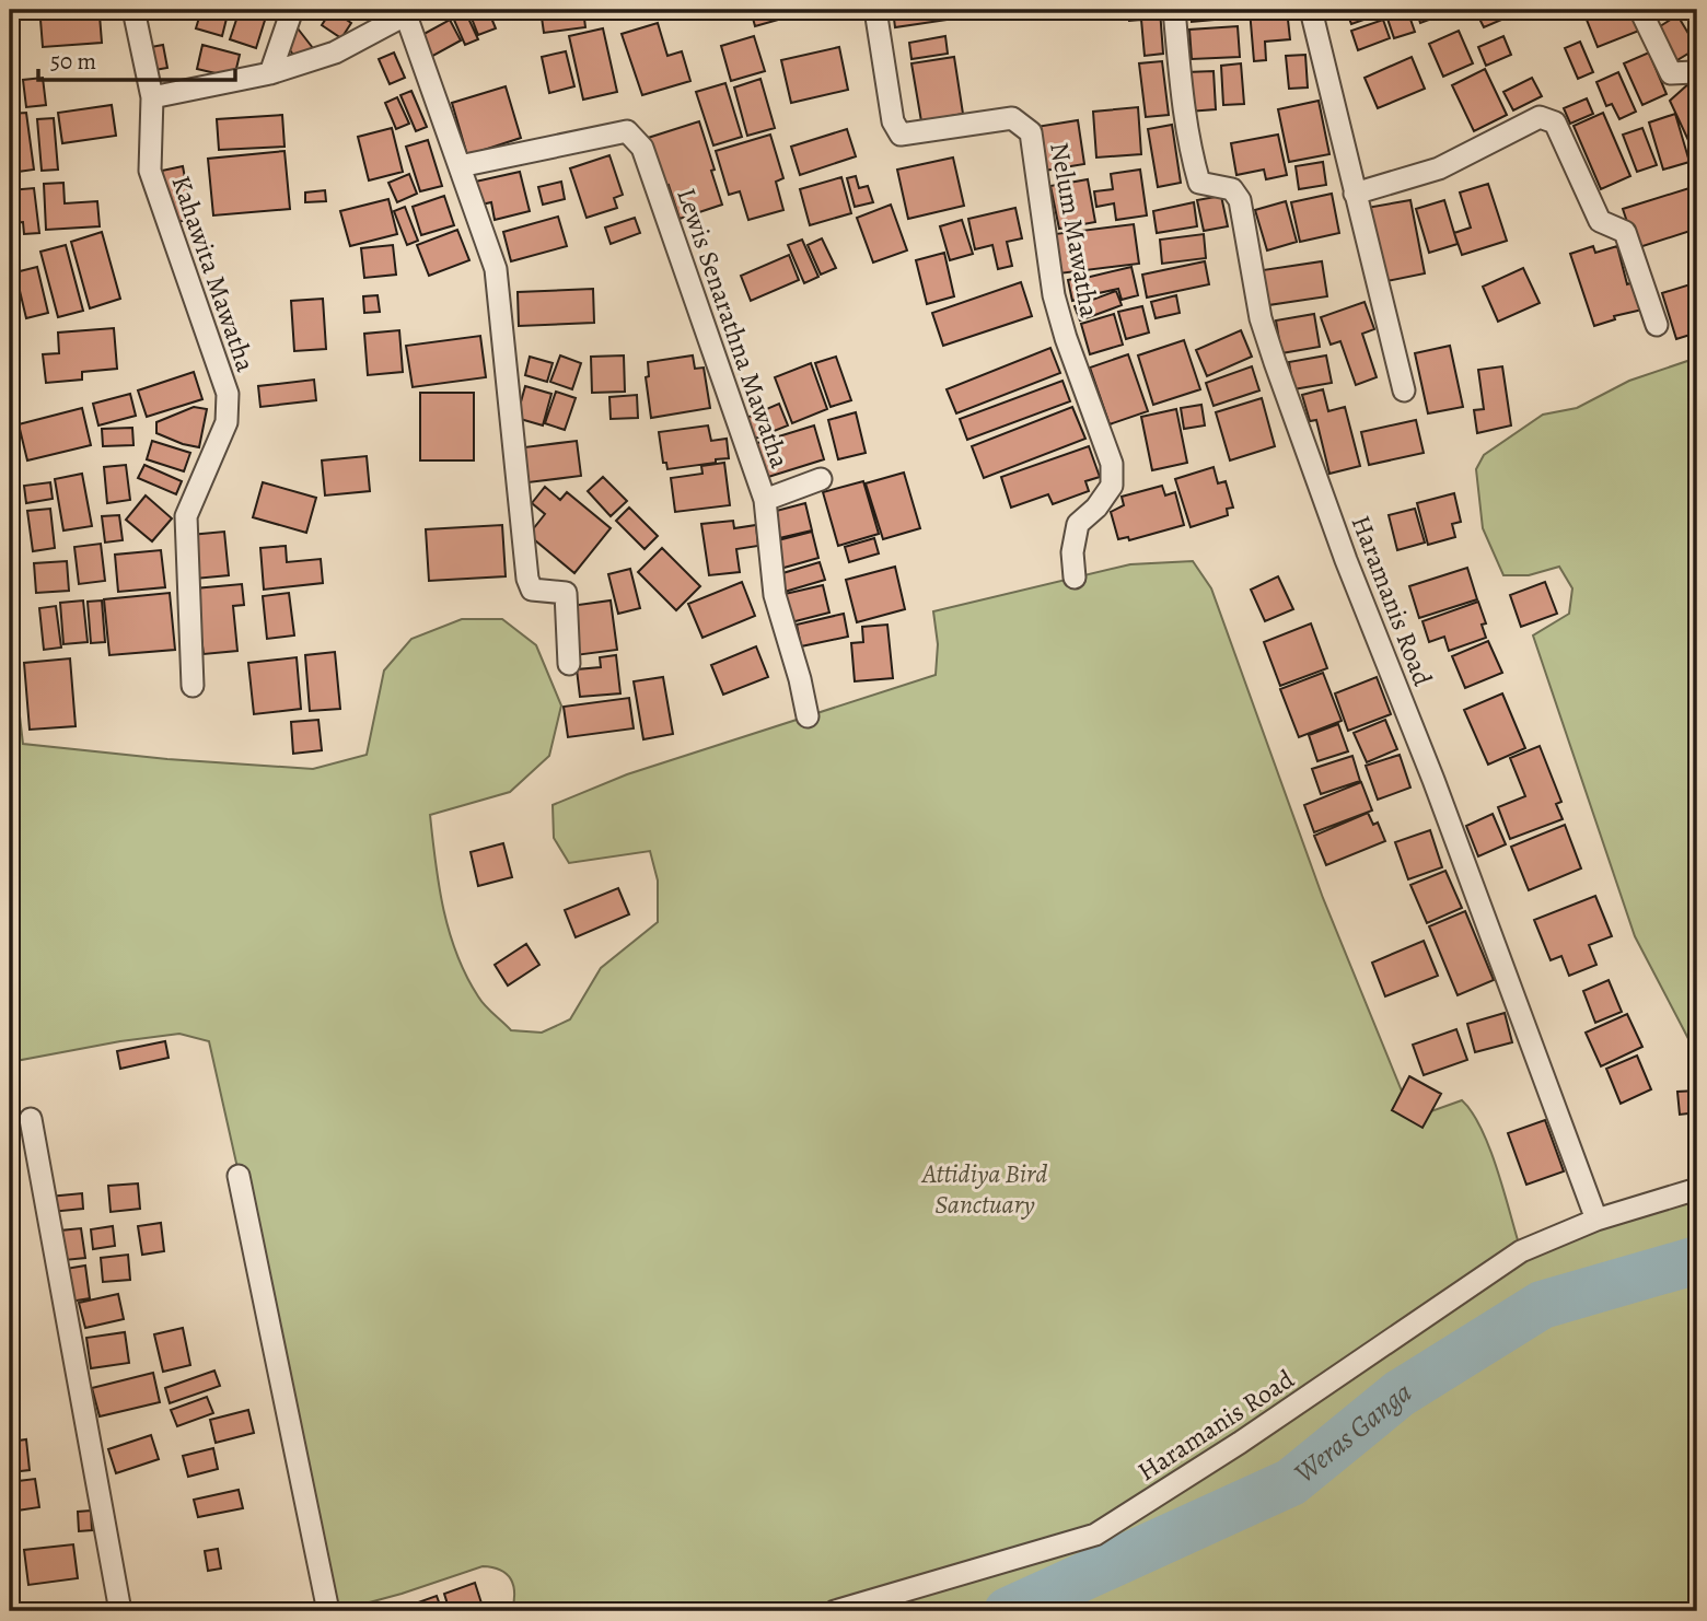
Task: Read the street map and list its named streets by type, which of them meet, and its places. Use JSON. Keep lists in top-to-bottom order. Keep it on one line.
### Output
{"streets":{"street":["Nelum Mawatha","Kahawita Mawatha","Lewis Senarathna Mawatha","Haramanis Road"]},"water":["Weras Ganga"],"parks":["Attidiya Bird Sanctuary"],"scale_bar":"50 m"}
